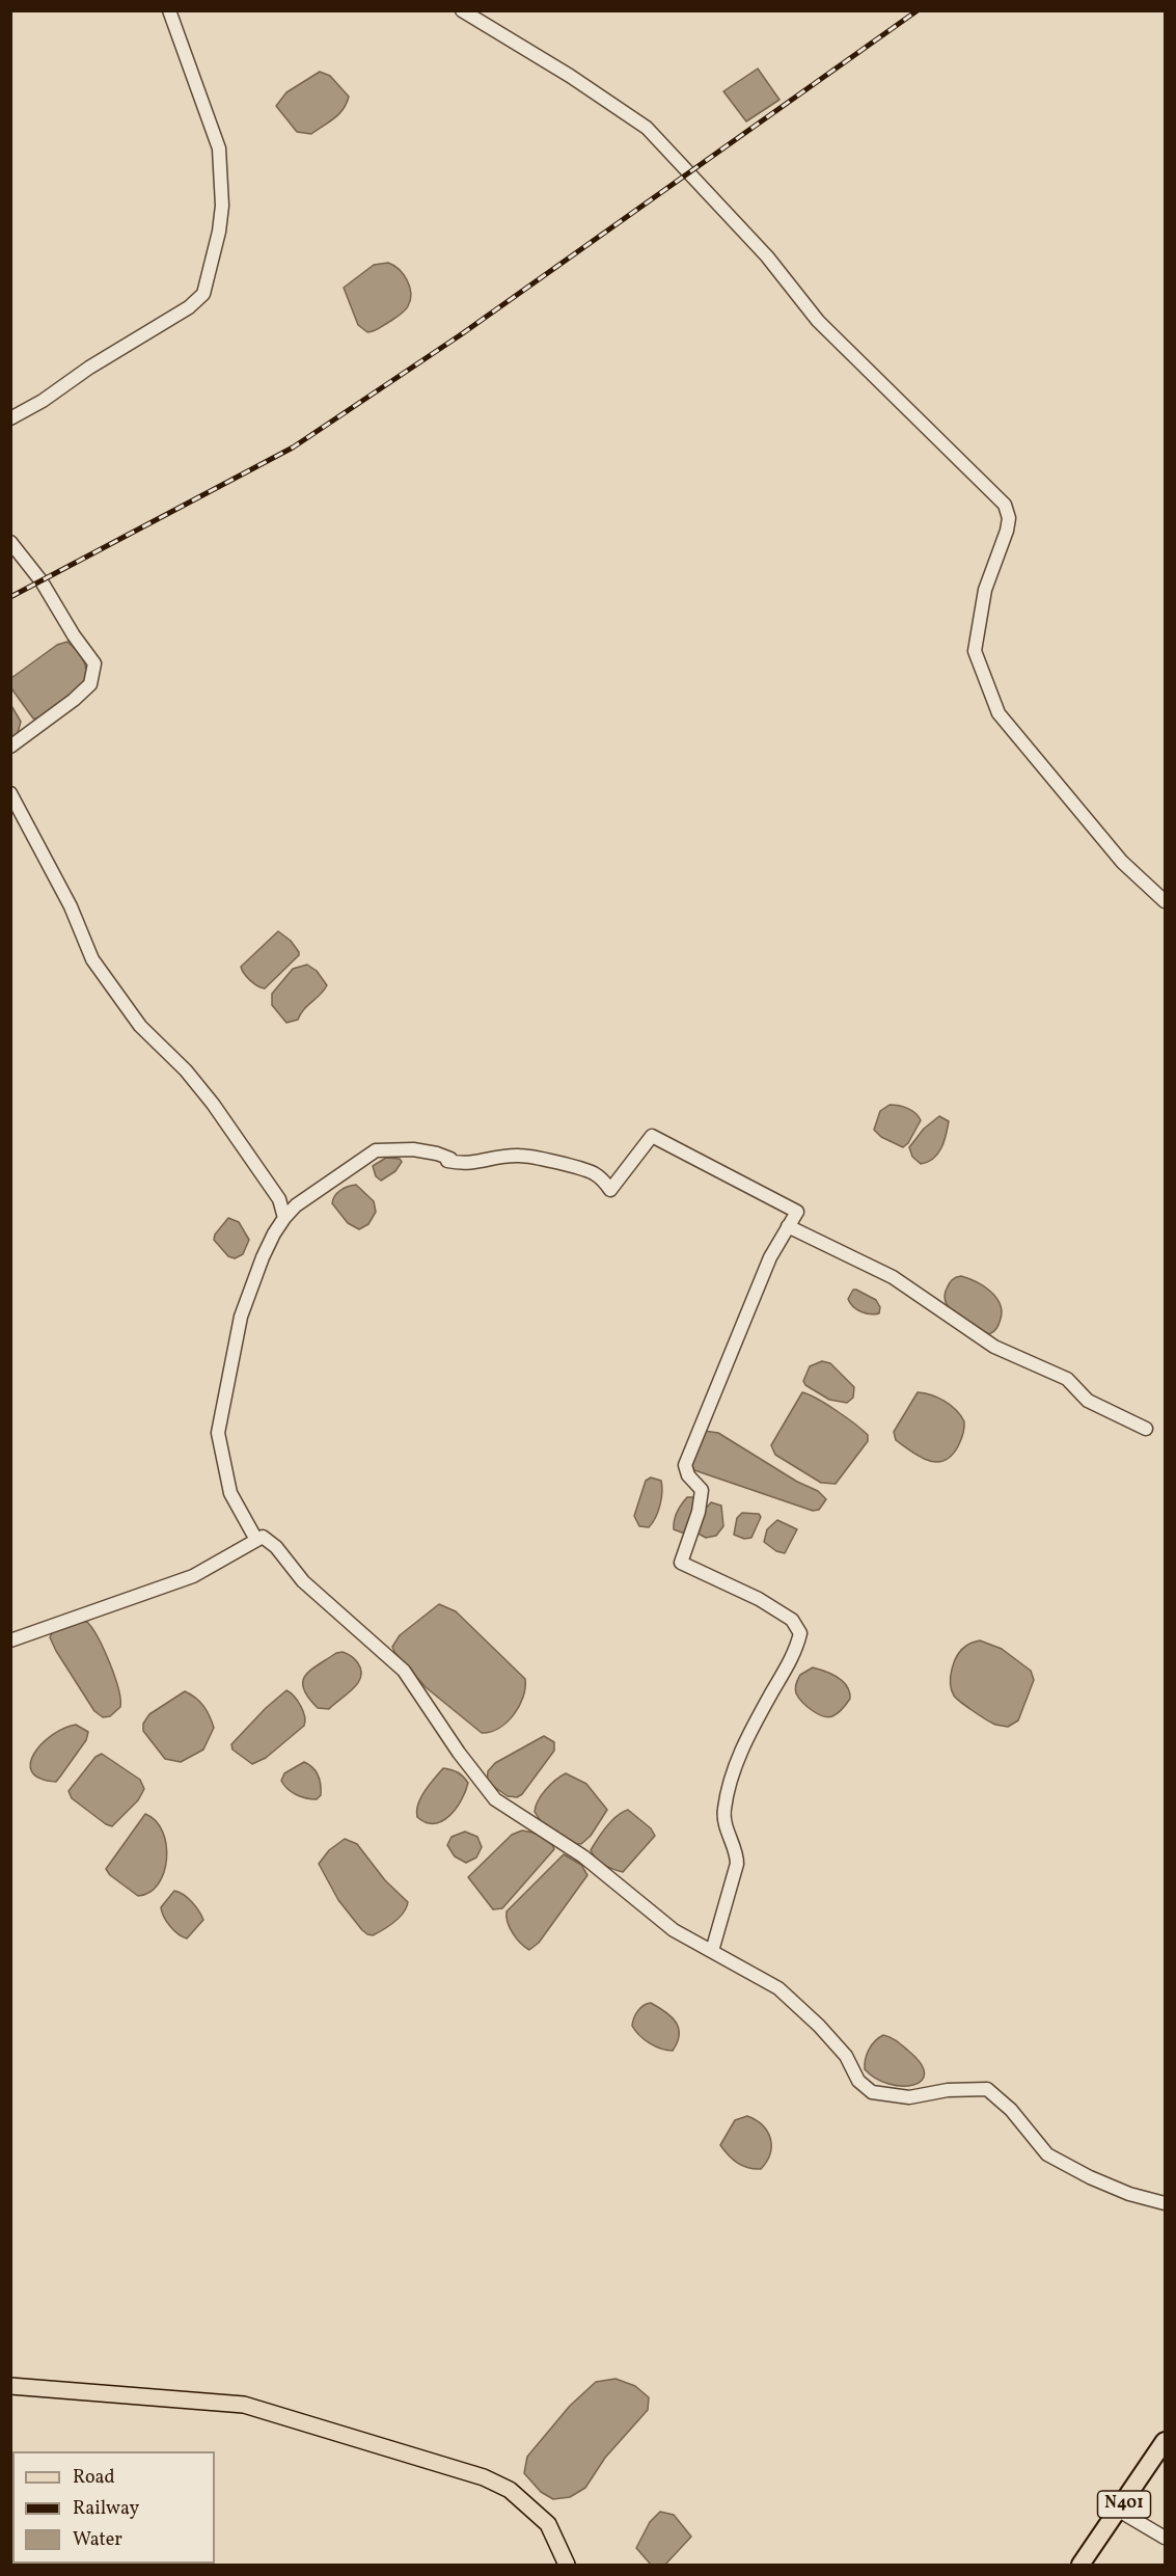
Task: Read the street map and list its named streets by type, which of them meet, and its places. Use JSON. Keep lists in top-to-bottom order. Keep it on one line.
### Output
{"streets":{"highway":["N401"]},"legend":["Road","Railway","Water"]}
